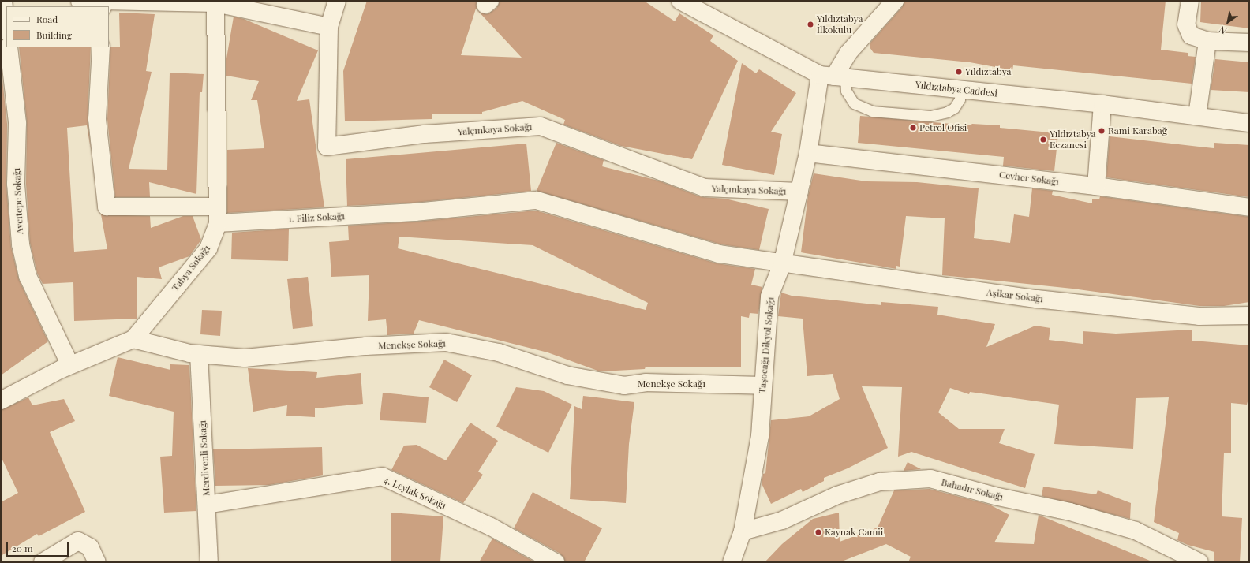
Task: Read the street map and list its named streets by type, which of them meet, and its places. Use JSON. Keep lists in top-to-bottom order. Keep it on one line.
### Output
{"streets":{"street":["Yıldıztabya Caddesi","Yalçınkaya Sokağı","Cevher Sokağı","Avcıtepe Sokağı","1. Filiz Sokağı","Tabya Sokağı","Aşikar Sokağı","Menekşe Sokağı","Taşocağı Dikyol Sokağı","Merdivenli Sokağı","Bahadır Sokağı","4. Leylak Sokağı"]},"crossings":[["Yıldıztabya Caddesi","Taşocağı Dikyol Sokağı"],["Yalçınkaya Sokağı","Taşocağı Dikyol Sokağı"],["Cevher Sokağı","Taşocağı Dikyol Sokağı"],["Avcıtepe Sokağı","Tabya Sokağı"],["1. Filiz Sokağı","Tabya Sokağı"],["1. Filiz Sokağı","Aşikar Sokağı"],["1. Filiz Sokağı","Taşocağı Dikyol Sokağı"],["Tabya Sokağı","Menekşe Sokağı"],["Aşikar Sokağı","Taşocağı Dikyol Sokağı"],["Menekşe Sokağı","Taşocağı Dikyol Sokağı"],["Menekşe Sokağı","Merdivenli Sokağı"],["Taşocağı Dikyol Sokağı","Bahadır Sokağı"],["Merdivenli Sokağı","4. Leylak Sokağı"]],"places":["Yıldıztabya İlkokulu","Yıldıztabya","Petrol Ofisi","Rami Karabağ","Yıldıztabya Eczanesi","Kaynak Camii"],"legend":["Road","Building"],"scale_bar":"20 m","north":"bottom left"}
